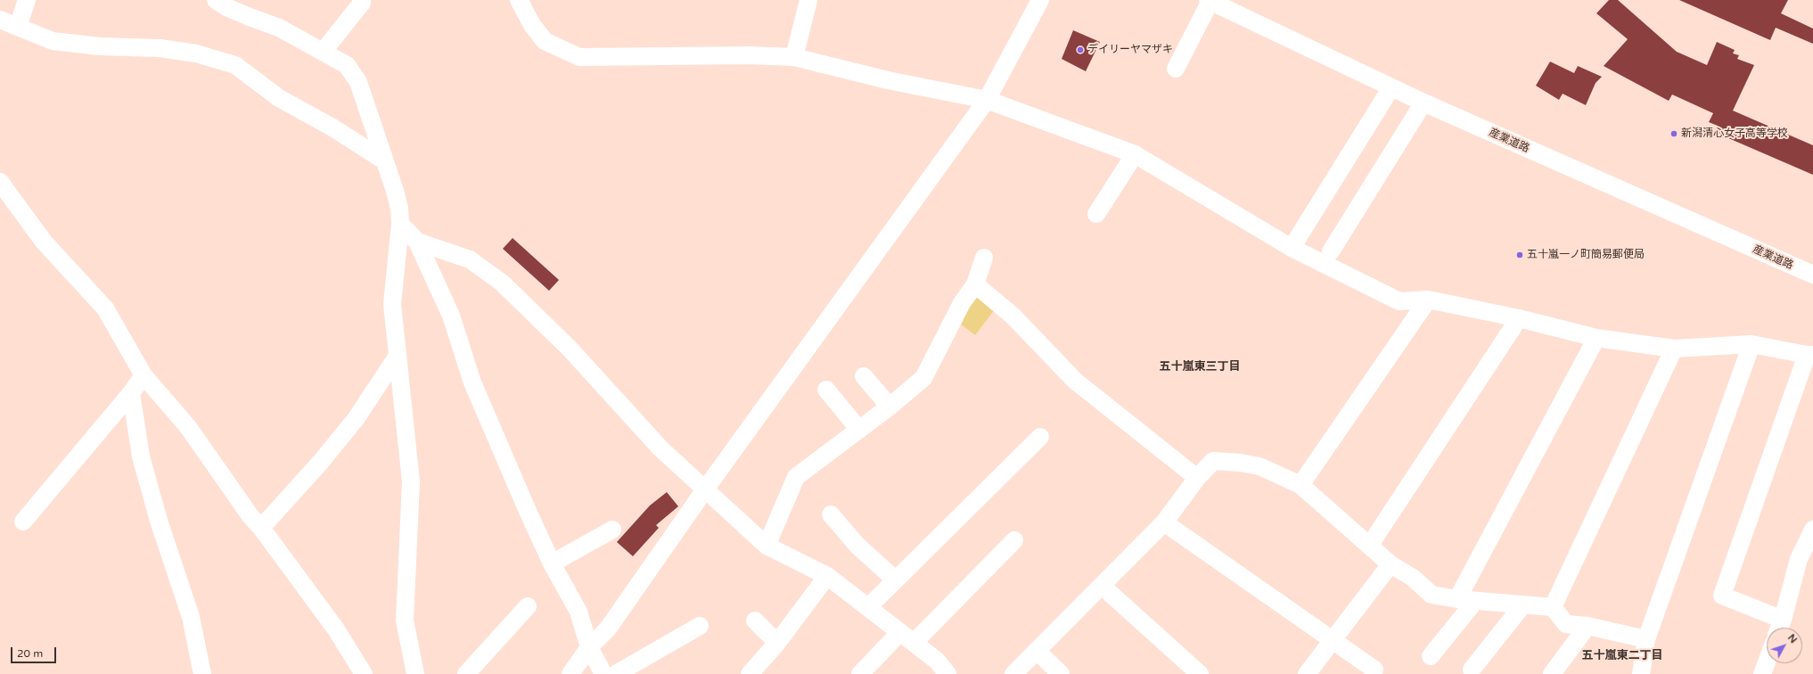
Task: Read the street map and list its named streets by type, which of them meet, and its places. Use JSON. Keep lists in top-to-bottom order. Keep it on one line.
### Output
{"streets":{"street":["産業道路"]},"districts":["五十嵐東三丁目","五十嵐東二丁目"],"places":["デイリーヤマザキ","新潟清心女子高等学校","五十嵐一ノ町簡易郵便局"],"scale_bar":"20 m","north":"top right"}
